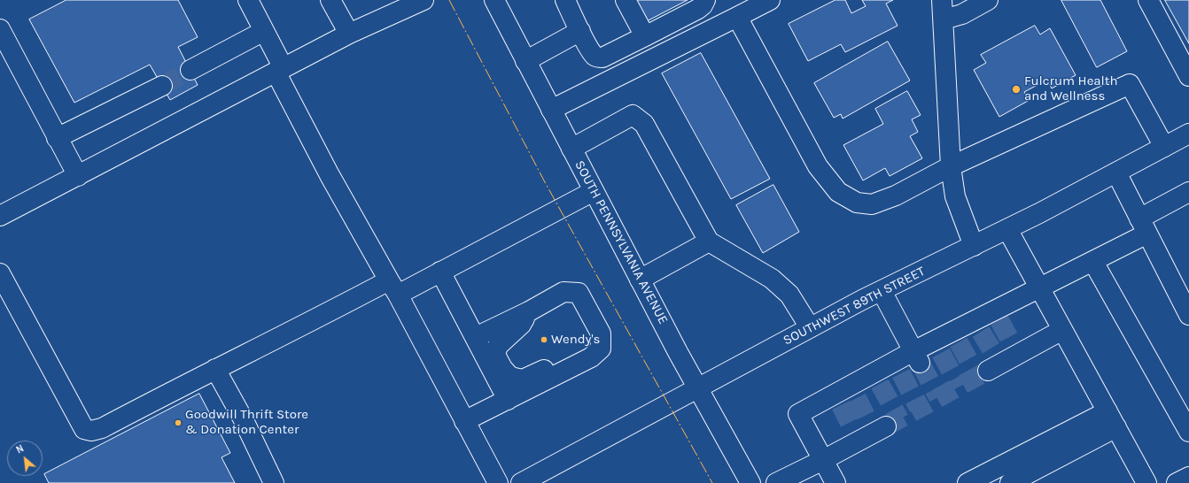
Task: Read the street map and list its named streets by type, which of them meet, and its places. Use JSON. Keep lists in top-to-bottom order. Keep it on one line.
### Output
{"streets":{"main road":["SOUTH PENNSYLVANIA AVENUE","SOUTHWEST 89TH STREET"]},"crossings":[["SOUTH PENNSYLVANIA AVENUE","SOUTHWEST 89TH STREET"]],"places":["Fulcrum Health and Wellness","Wendy's","Goodwill Thrift Store & Donation Center"],"north":"top left"}
